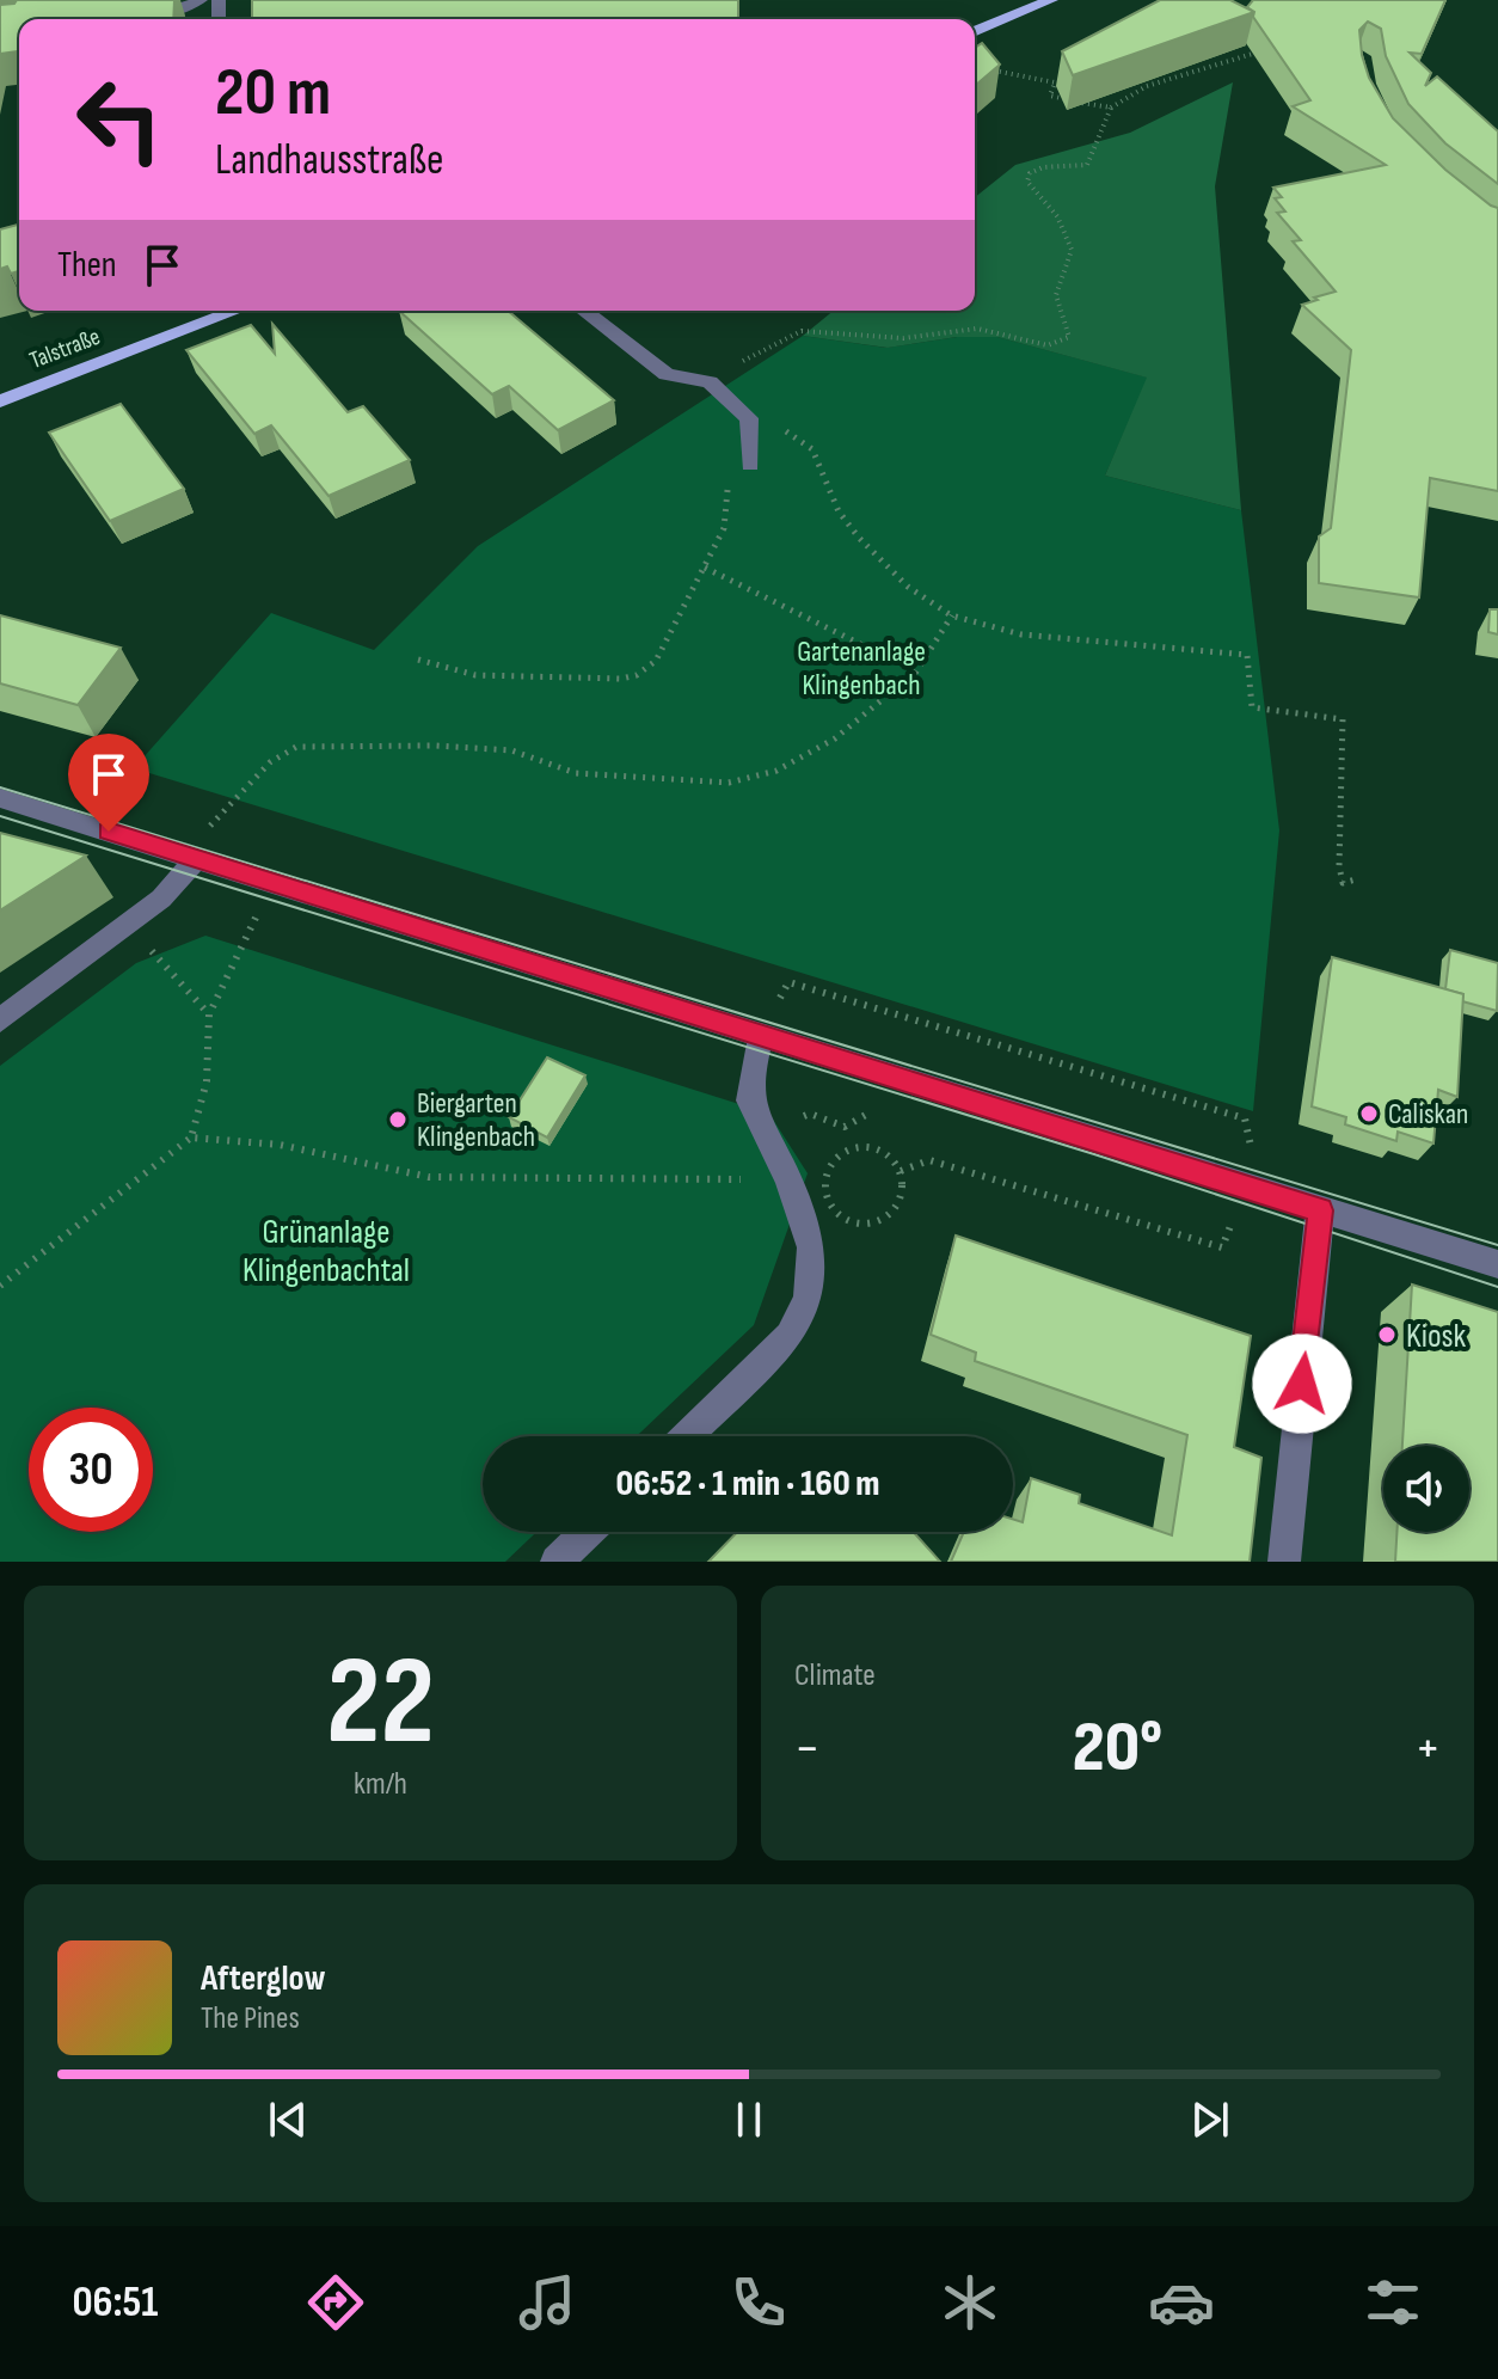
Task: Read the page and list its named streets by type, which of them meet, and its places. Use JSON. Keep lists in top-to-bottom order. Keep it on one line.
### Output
{"streets":{"main road":["Talstraße"]},"parks":["Gartenanlage Klingenbach","Grünanlage Klingenbachtal"],"places":["Caliskan","Biergarten Klingenbach","Kiosk"],"page":{"turn":["20 m","Landhausstraße"],"then":"Then","limit":"30","trip":"06:52 · 1 min · 160 m","tile":[["22","km/h"],"Climate"],"heat":["−","20°","+"],"song":["Afterglow","The Pines"],"tabs":"06:51"}}
